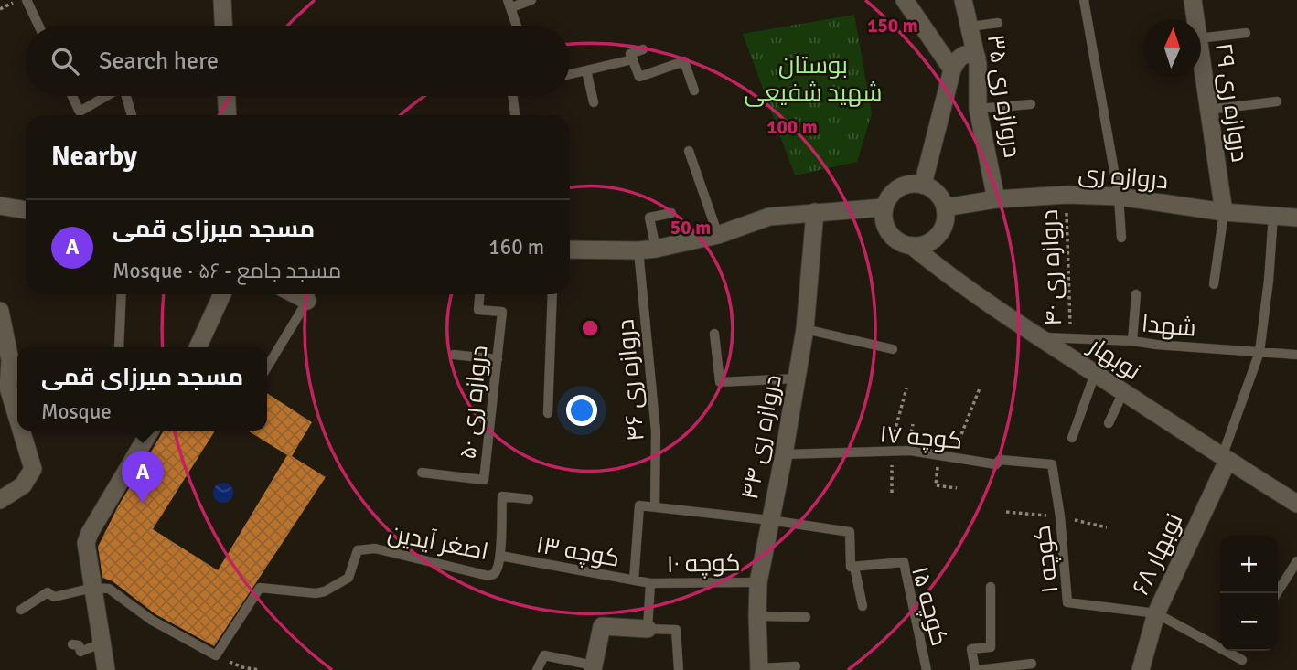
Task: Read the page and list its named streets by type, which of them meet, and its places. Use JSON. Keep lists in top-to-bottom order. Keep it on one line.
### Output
{"streets":{"street":["دروازه ری ۳۵","دروازه ری ۲۹","دروازه ری","نوبهار","دروازه ری ۴۴","نوبهار ۶۸"],"lane":["شهدا","دروازه ری ۴۶","دروازه ری ۵۰","کوچه ۱۷","اصغر آیدین","کوچه ۱۳","کوچه ۱","کوچه ۱۰","کوچه ۱۵"],"path":["دروازه ری ۴۰"]},"crossings":[["دروازه ری ۳۵","دروازه ری"],["دروازه ری ۲۹","دروازه ری"],["دروازه ری","دروازه ری ۴۰"],["دروازه ری","نوبهار"],["دروازه ری ۴۰","شهدا"],["شهدا","نوبهار"],["نوبهار","نوبهار ۶۸"],["دروازه ری ۴۴","کوچه ۱۷"],["دروازه ری ۴۴","کوچه ۱۰"],["کوچه ۱۷","کوچه ۱"],["اصغر آیدین","کوچه ۱۳"],["کوچه ۱۳","کوچه ۱۰"],["نوبهار ۶۸","کوچه ۱"]],"parks":["بوستان شهید شفیعی"],"north":"top","page":{"search":"Search here","heading":"Nearby","list":[{"mark":"A","name":"مسجد میرزای قمی","note":"Mosque · ۵۶ - مسجد جامع","value":"160 m"}],"popup":["مسجد میرزای قمی","Mosque"],"pins":"A","map_buttons":["+","−"]},"rings":["150 m","100 m","50 m"]}
